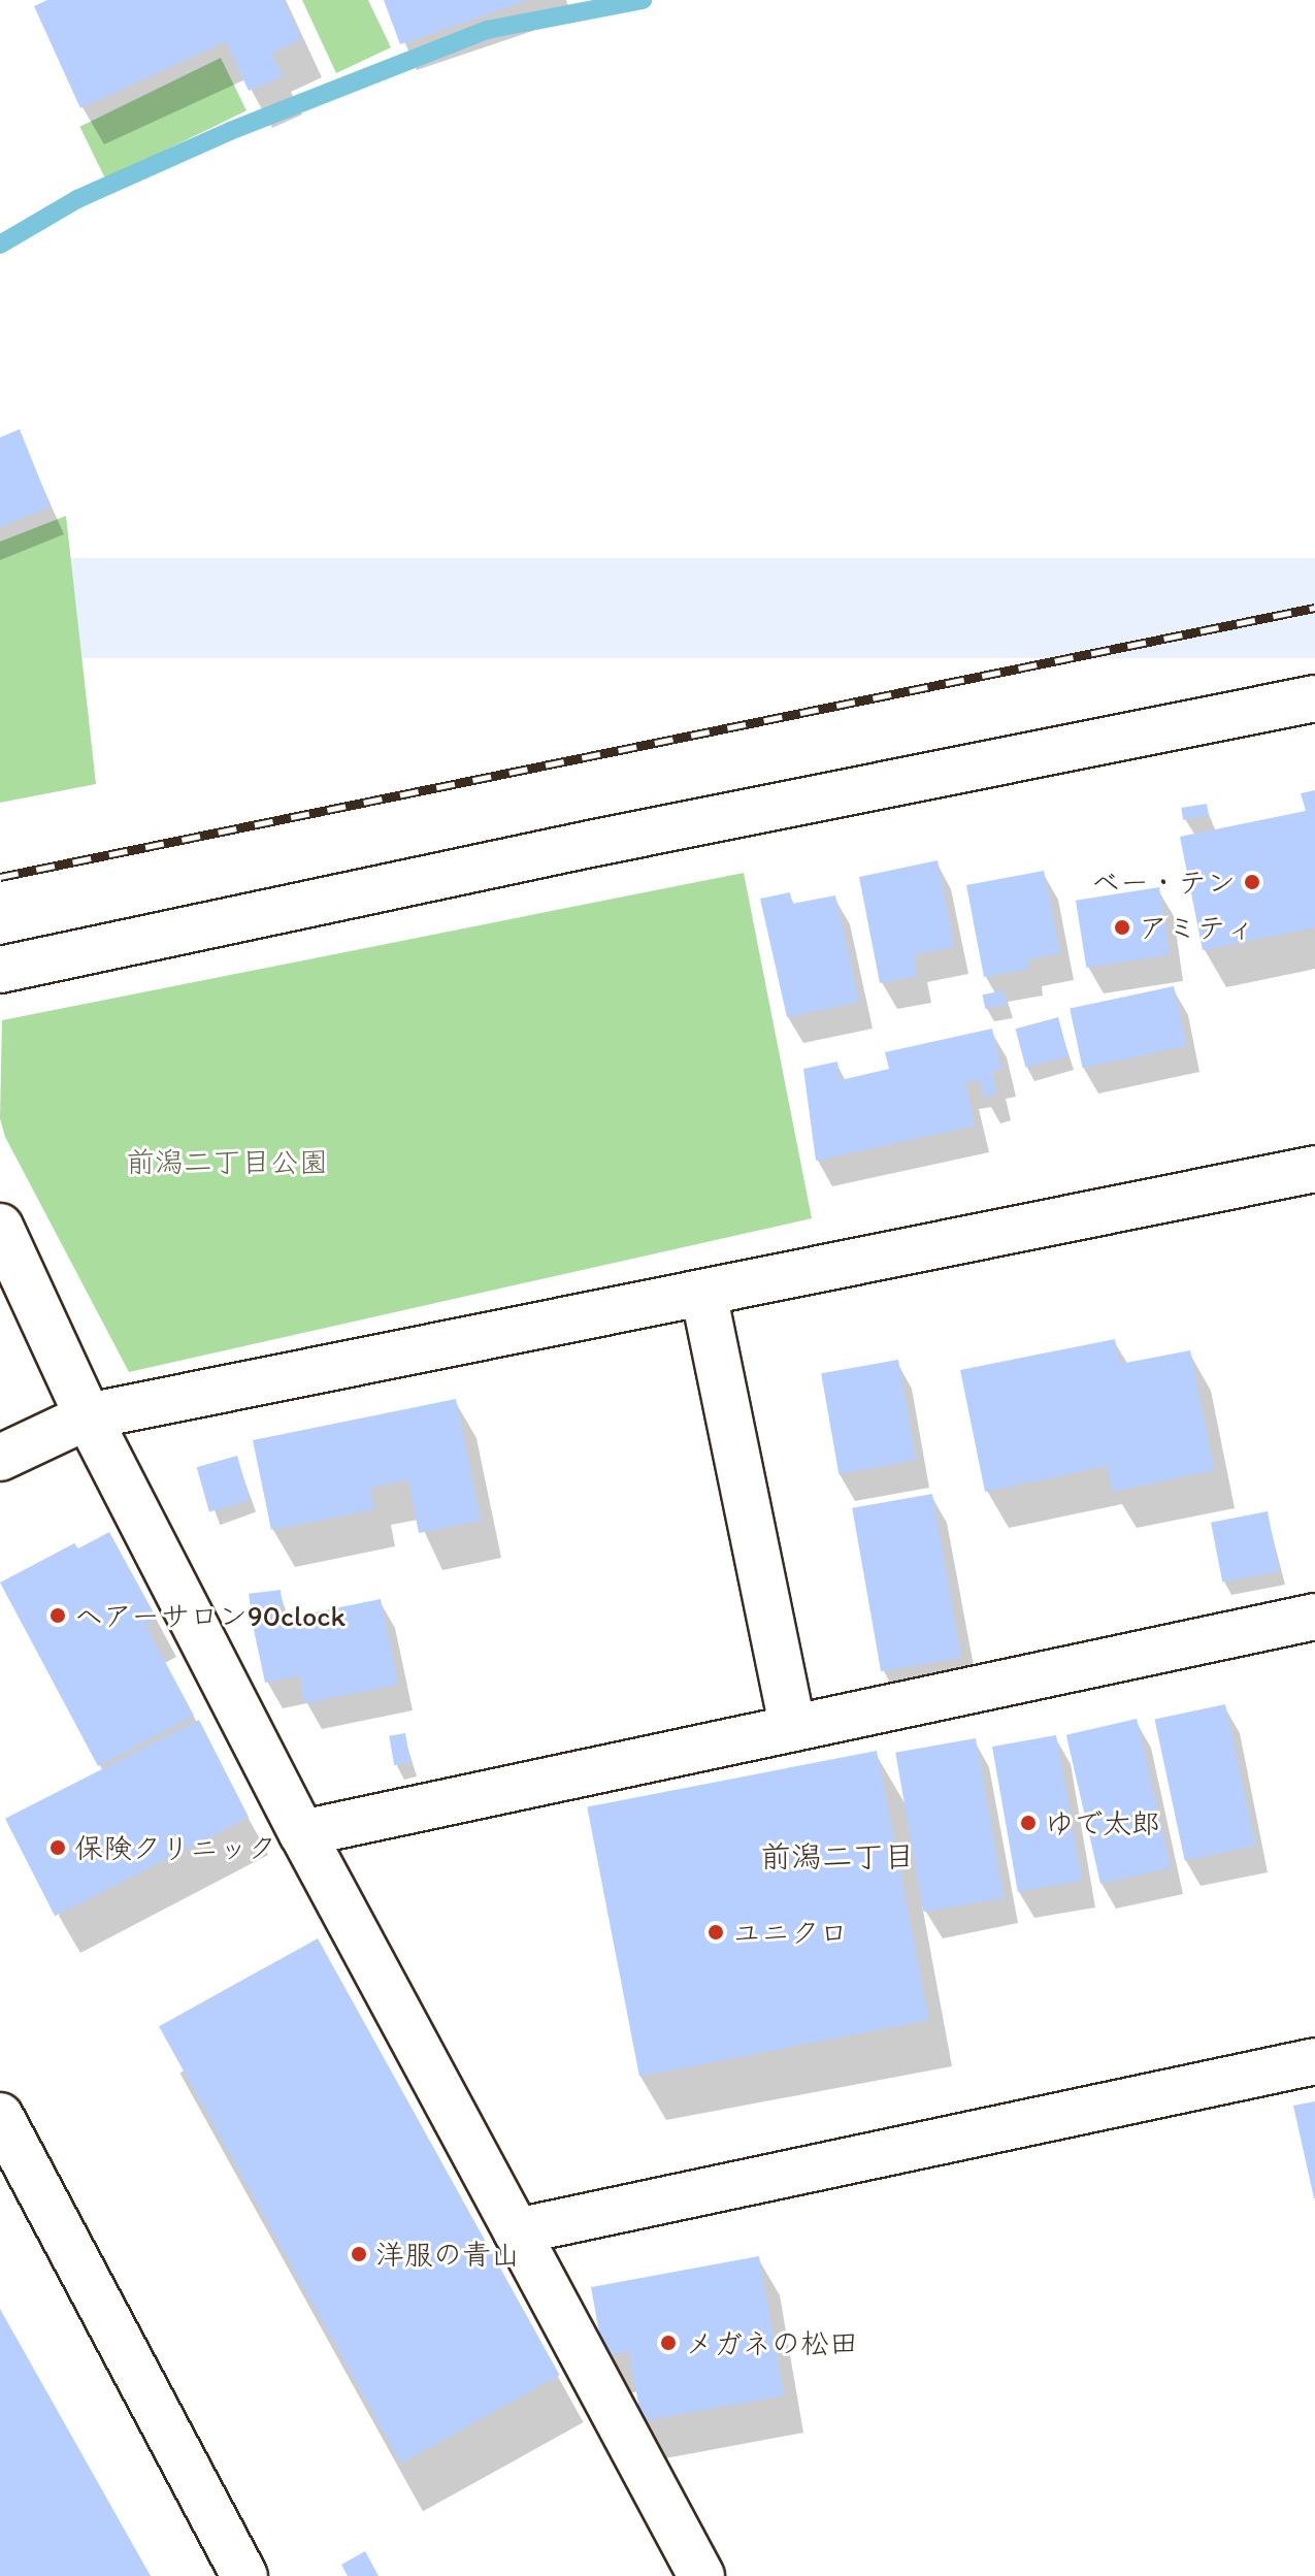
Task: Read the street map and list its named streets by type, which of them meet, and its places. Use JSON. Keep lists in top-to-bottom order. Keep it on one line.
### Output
{"districts":["前潟二丁目"],"parks":["前潟二丁目公園"],"places":["ベー・テン","アミティ","ヘアーサロン90clock","ゆで太郎","保険クリニック","ユニクロ","洋服の青山","メガネの松田"]}
